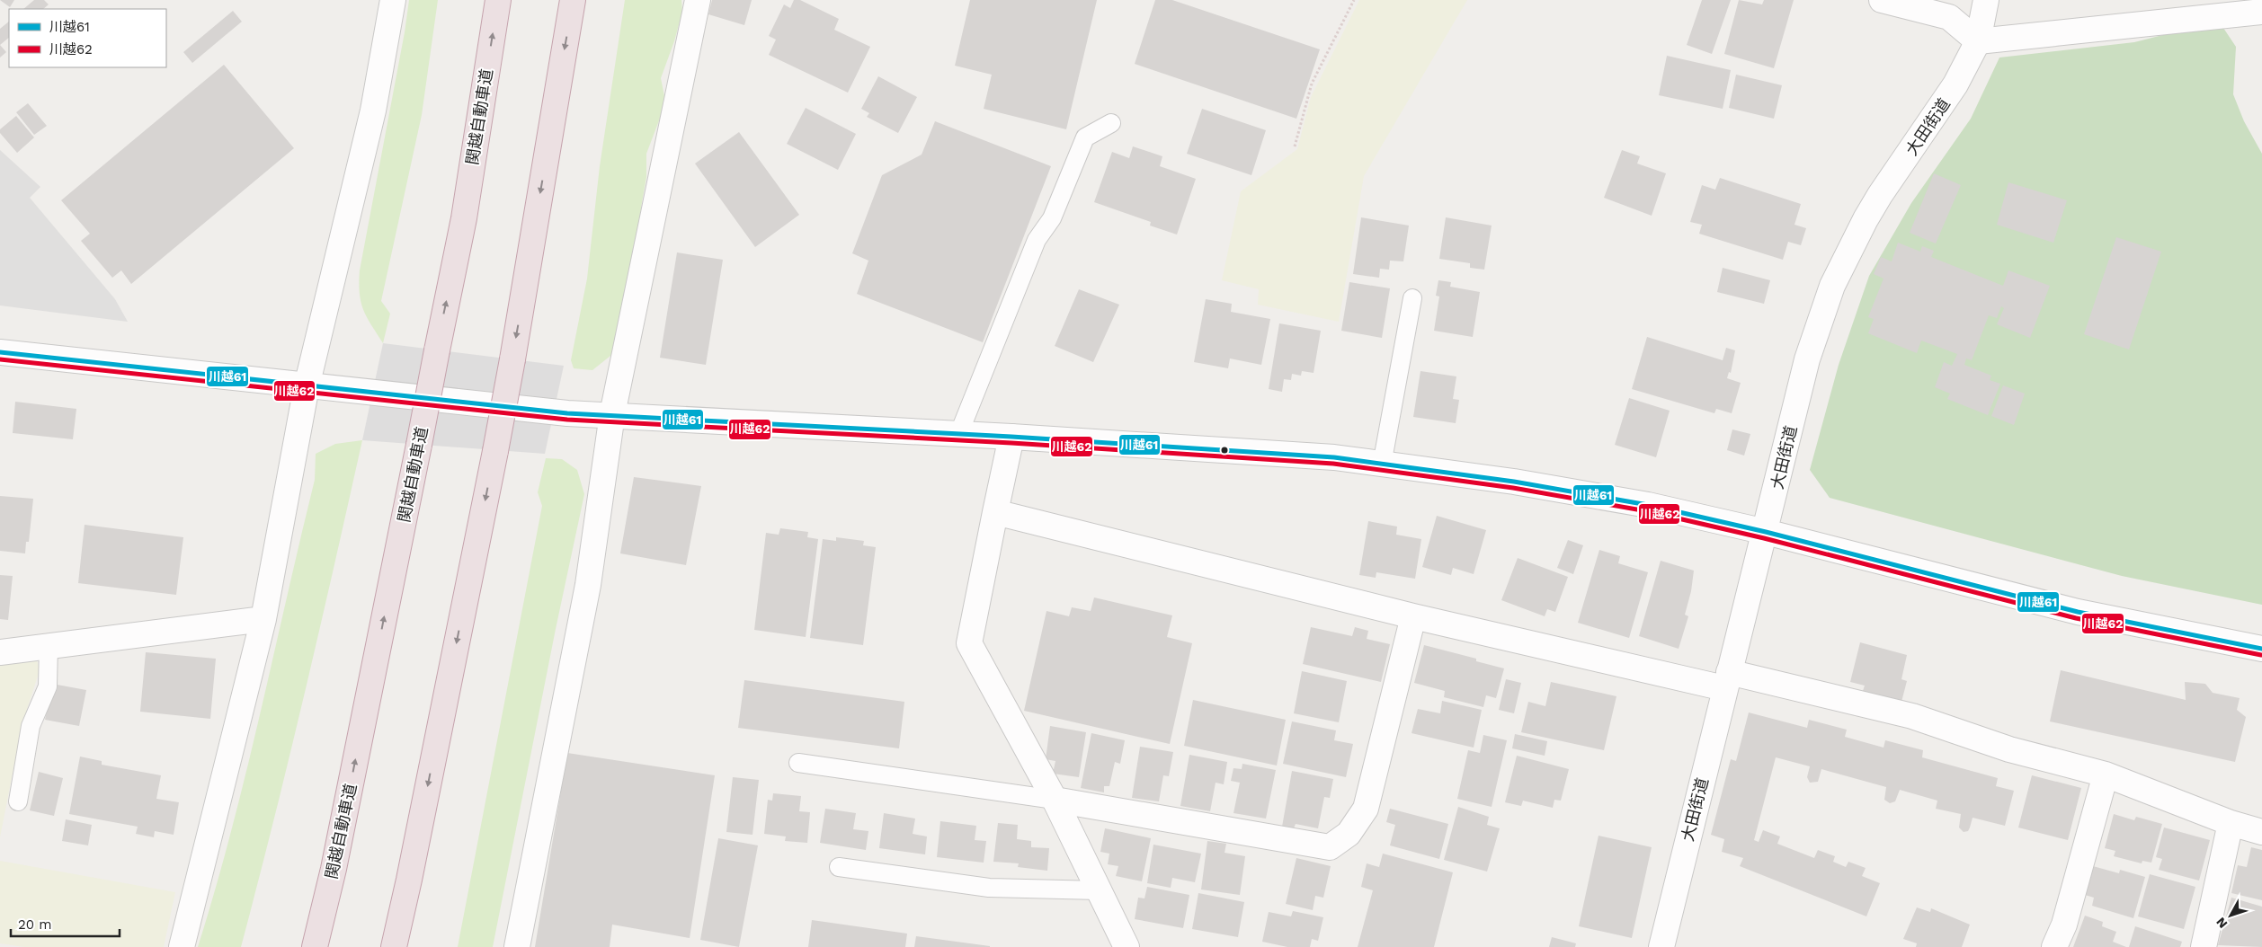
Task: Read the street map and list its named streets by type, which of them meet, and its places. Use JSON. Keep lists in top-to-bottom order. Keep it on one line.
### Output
{"streets":{"highway":["関越自動車道"],"street":["大田街道"]},"lines":["transit line 川越61","transit line 川越62"],"legend":["川越61","川越62"],"scale_bar":"20 m","north":"bottom left"}
